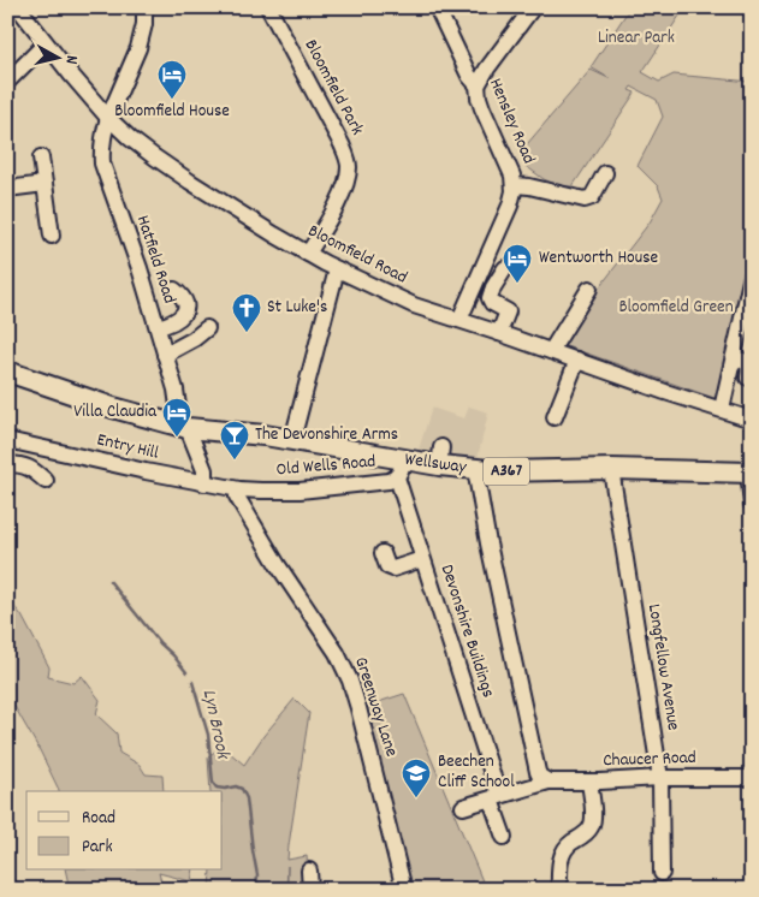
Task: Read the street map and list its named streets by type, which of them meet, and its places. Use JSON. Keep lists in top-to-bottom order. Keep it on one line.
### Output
{"streets":{"main road":["Wellsway","A367"],"street":["Bloomfield Park","Hensley Road","Bloomfield Road","Hatfield Road","Entry Hill","Old Wells Road","Devonshire Buildings","Longfellow Avenue","Greenway Lane","Chaucer Road"]},"crossings":[["Bloomfield Park","Bloomfield Road"],["Hensley Road","Bloomfield Road"],["Bloomfield Road","Hatfield Road"],["Hatfield Road","Entry Hill"],["Hatfield Road","Wellsway"],["Entry Hill","Old Wells Road"],["Entry Hill","Greenway Lane"],["Wellsway","Old Wells Road"],["Wellsway","Devonshire Buildings"],["Wellsway","Longfellow Avenue"],["Old Wells Road","Devonshire Buildings"],["Old Wells Road","Greenway Lane"],["Devonshire Buildings","Chaucer Road"],["Longfellow Avenue","Chaucer Road"]],"water":["Lyn Brook"],"parks":["Linear Park","Bloomfield Green"],"places":{"hotel":["Bloomfield House","Wentworth House","Villa Claudia"],"church":["St Luke's"],"bar":["The Devonshire Arms"],"school or university":["Beechen Cliff School"]},"legend":["Road","Park"],"north":"right"}
